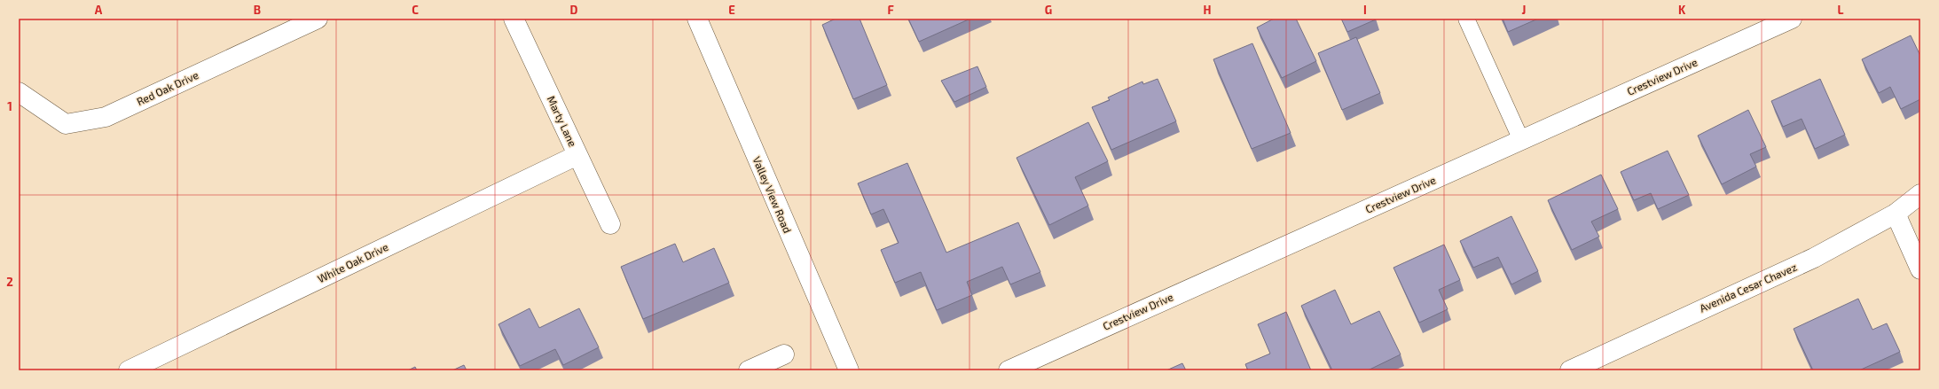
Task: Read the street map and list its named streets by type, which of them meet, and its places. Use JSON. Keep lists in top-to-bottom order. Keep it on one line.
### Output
{"streets":{"street":["Crestview Drive","Red Oak Drive","Marty Lane","Valley View Road","White Oak Drive","Avenida Cesar Chavez"]},"crossings":[["Marty Lane","White Oak Drive"]],"grid":{"columns":["A","B","C","D","E","F","G","H","I","J","K","L"],"rows":["1","2"]}}
